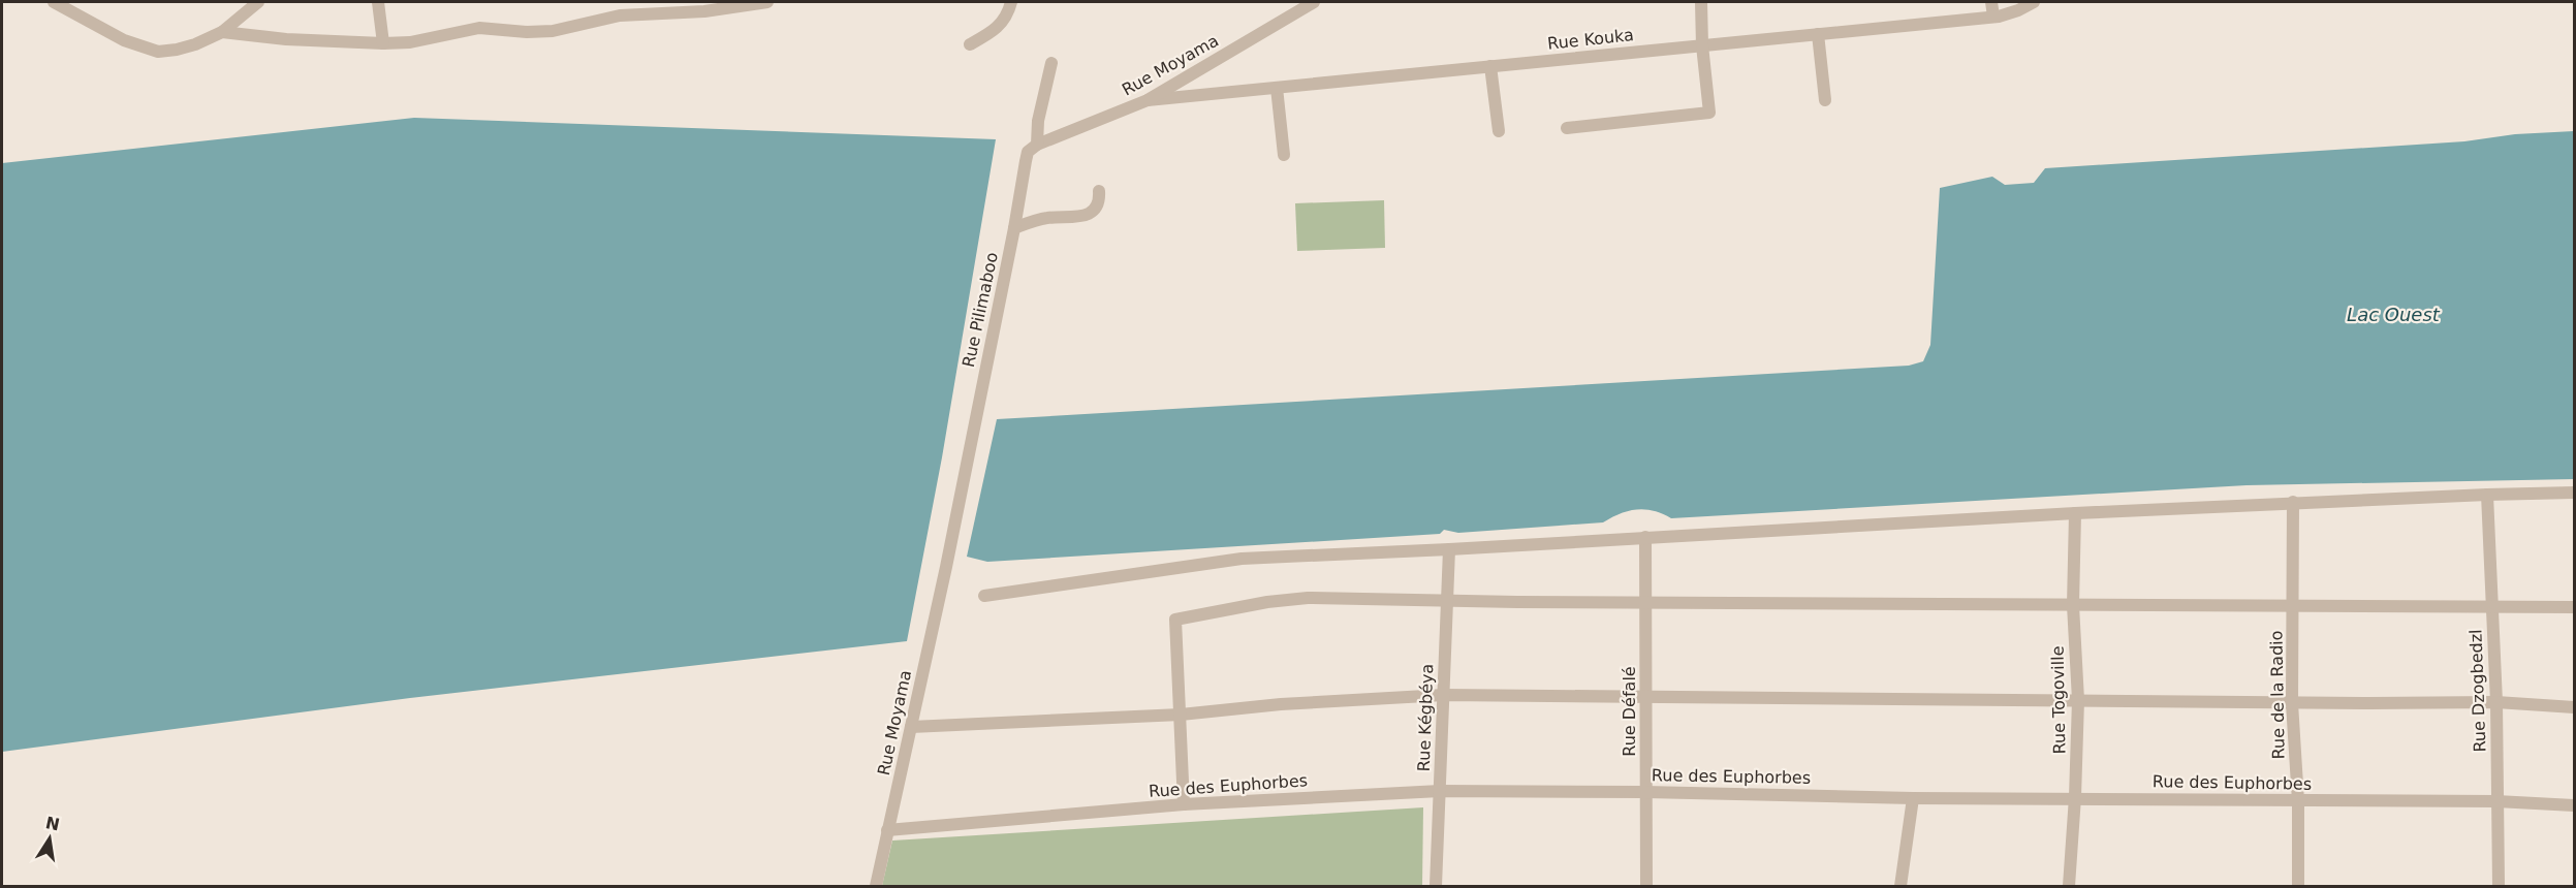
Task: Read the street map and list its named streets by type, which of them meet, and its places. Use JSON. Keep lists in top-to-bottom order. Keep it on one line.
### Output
{"streets":{"street":["Rue Kouka","Rue Moyama","Rue Pilimaboo","Rue Dzogbedzl","Rue de la Radio","Rue Togoville","Rue Défalé","Rue Kégbéya","Rue des Euphorbes"]},"crossings":[["Rue Kouka","Rue Moyama"],["Rue Moyama","Rue Pilimaboo"],["Rue Moyama","Rue des Euphorbes"],["Rue Dzogbedzl","Rue des Euphorbes"],["Rue de la Radio","Rue des Euphorbes"],["Rue Togoville","Rue des Euphorbes"],["Rue Défalé","Rue des Euphorbes"],["Rue Kégbéya","Rue des Euphorbes"]],"water":["Lac Ouest"],"north":"top"}
